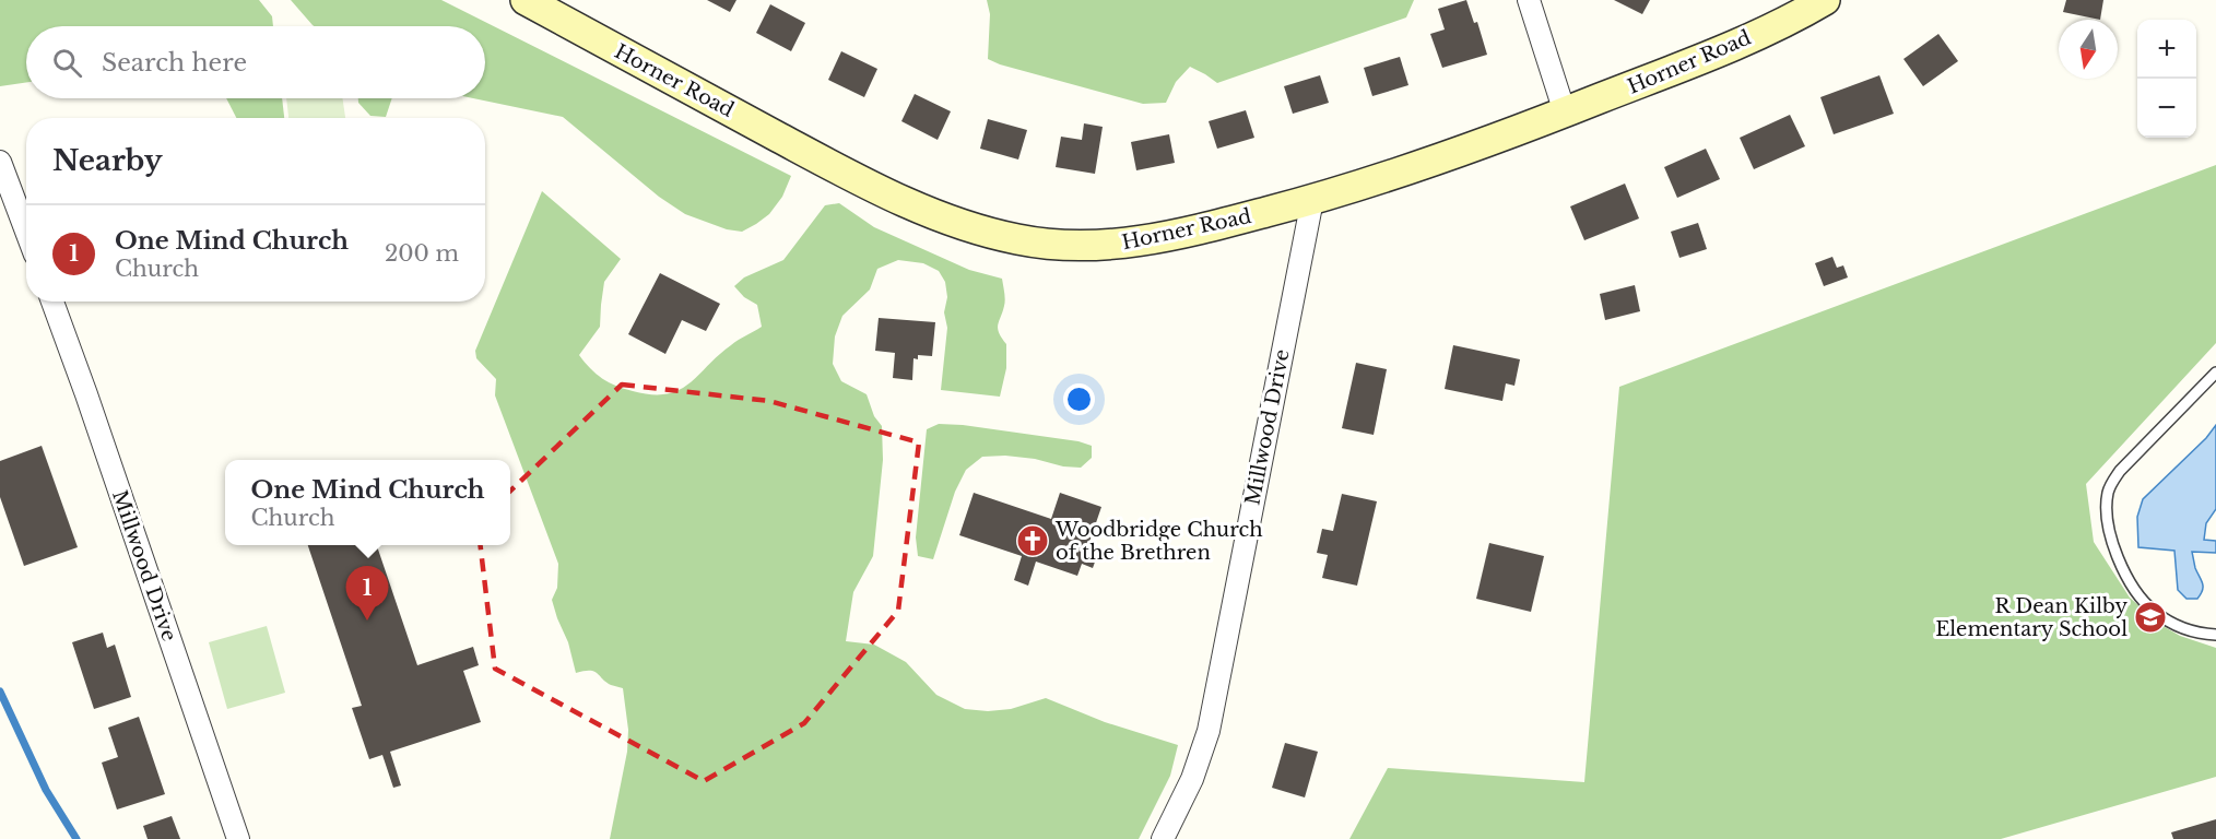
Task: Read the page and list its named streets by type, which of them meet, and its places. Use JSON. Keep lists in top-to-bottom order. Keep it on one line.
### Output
{"streets":{"main road":["Horner Road"],"street":["Millwood Drive"]},"crossings":[["Horner Road","Millwood Drive"]],"places":{"church":["Woodbridge Church of the Brethren"],"school or university":["R Dean Kilby Elementary School"]},"north":"bottom","page":{"map_buttons":["+","−"],"search":"Search here","heading":"Nearby","list":[{"mark":"1","name":"One Mind Church","note":"Church","value":"200 m"}],"popup":["One Mind Church","Church"],"pins":"1"}}
